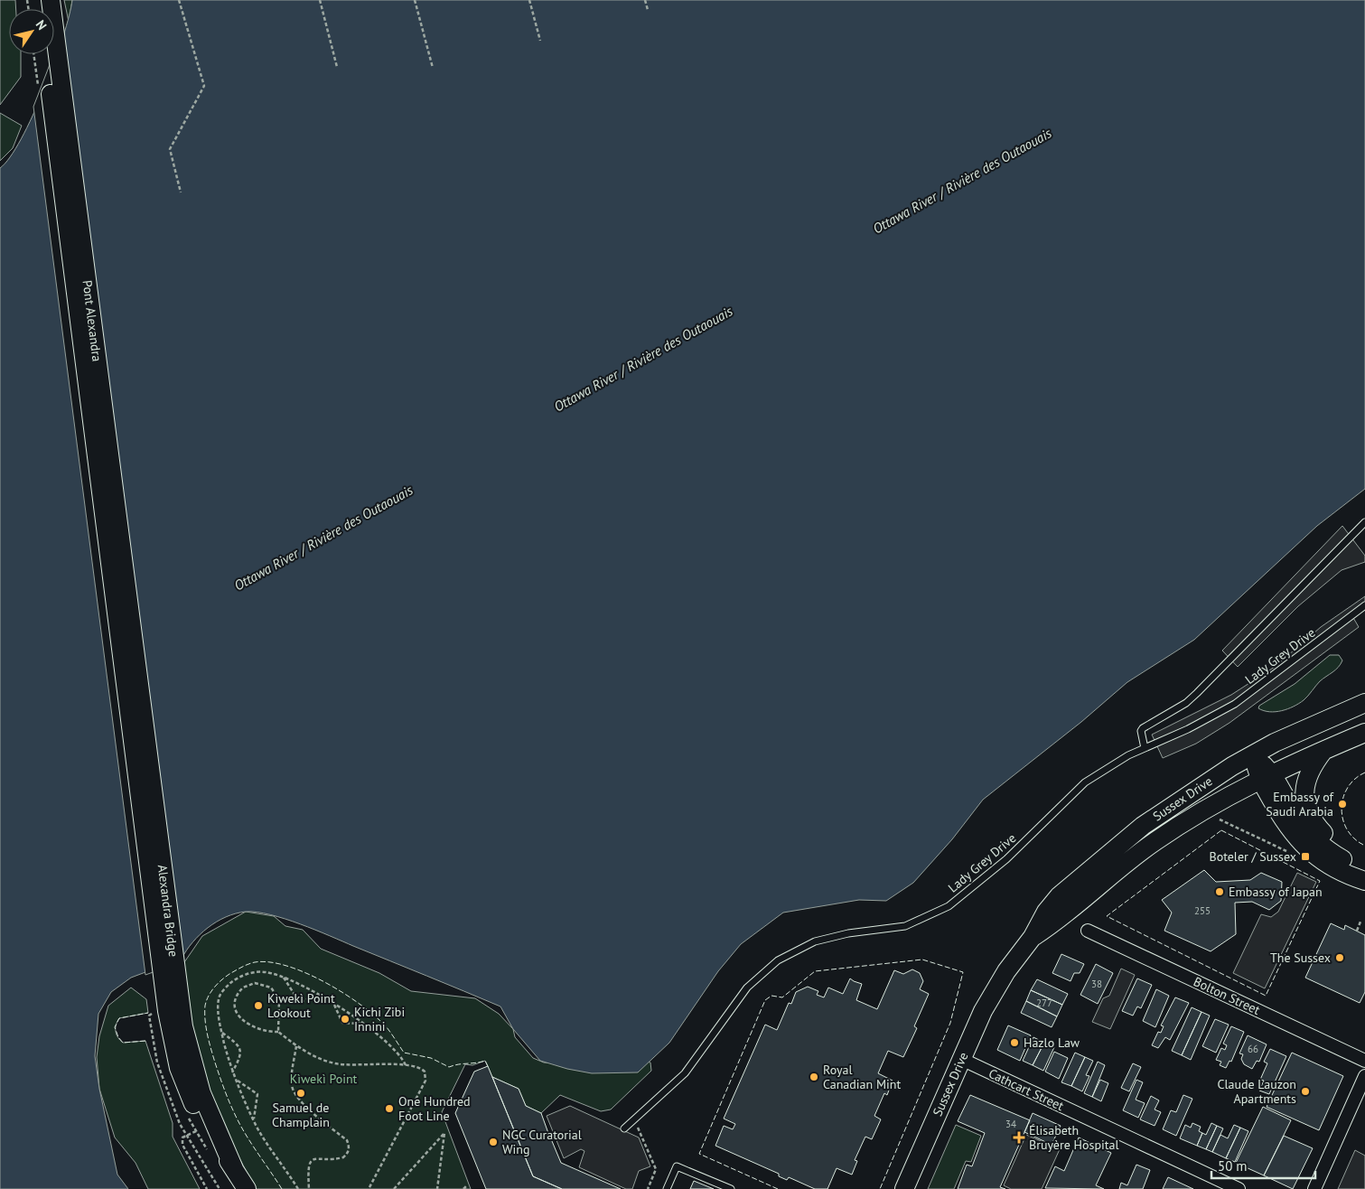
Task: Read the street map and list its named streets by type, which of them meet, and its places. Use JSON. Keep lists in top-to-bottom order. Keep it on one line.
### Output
{"streets":{"main road":["Pont Alexandra","Sussex Drive","Alexandra Bridge"],"street":["Bolton Street","Cathcart Street"],"lane":["Lady Grey Drive"]},"crossings":[["Pont Alexandra","Alexandra Bridge"],["Sussex Drive","Cathcart Street"]],"water":["Ottawa River / Rivière des Outaouais"],"parks":["Kìwekì Point"],"places":{"other":["Embassy of Saudi Arabia","Embassy of Japan","The Sussex","Kìwekì Point Lookout","Kichi Zibi Innini","Hazlo Law","Royal Canadian Mint","Claude Lauzon Apartments","Samuel de Champlain","One Hundred Foot Line","NGC Curatorial Wing"],"transit":["Boteler / Sussex"],"health":["Élisabeth Bruyère Hospital"]},"house_numbers":["255","38","277","66","34"],"scale_bar":"50 m","north":"top right"}
